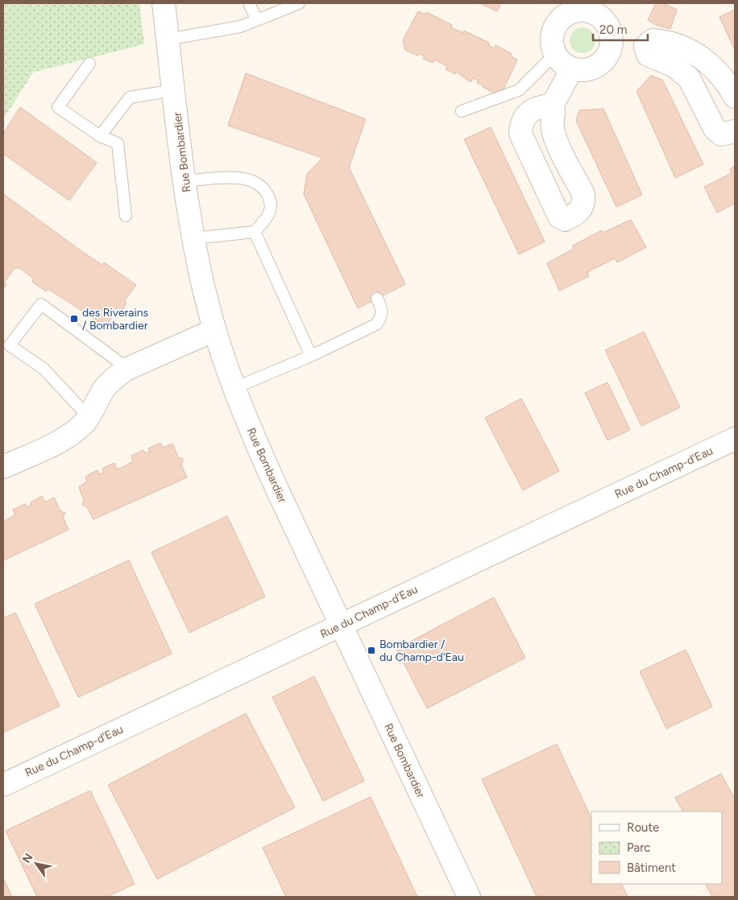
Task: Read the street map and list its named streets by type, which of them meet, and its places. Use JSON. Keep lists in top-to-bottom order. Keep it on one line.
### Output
{"streets":{"street":["Rue Bombardier","Rue du Champ-d'Eau"]},"crossings":[["Rue Bombardier","Rue du Champ-d'Eau"]],"places":{"transit":["des Riverains / Bombardier","Bombardier / du Champ-d'Eau"]},"legend":["Route","Parc","Bâtiment"],"scale_bar":"20 m","north":"top left"}
